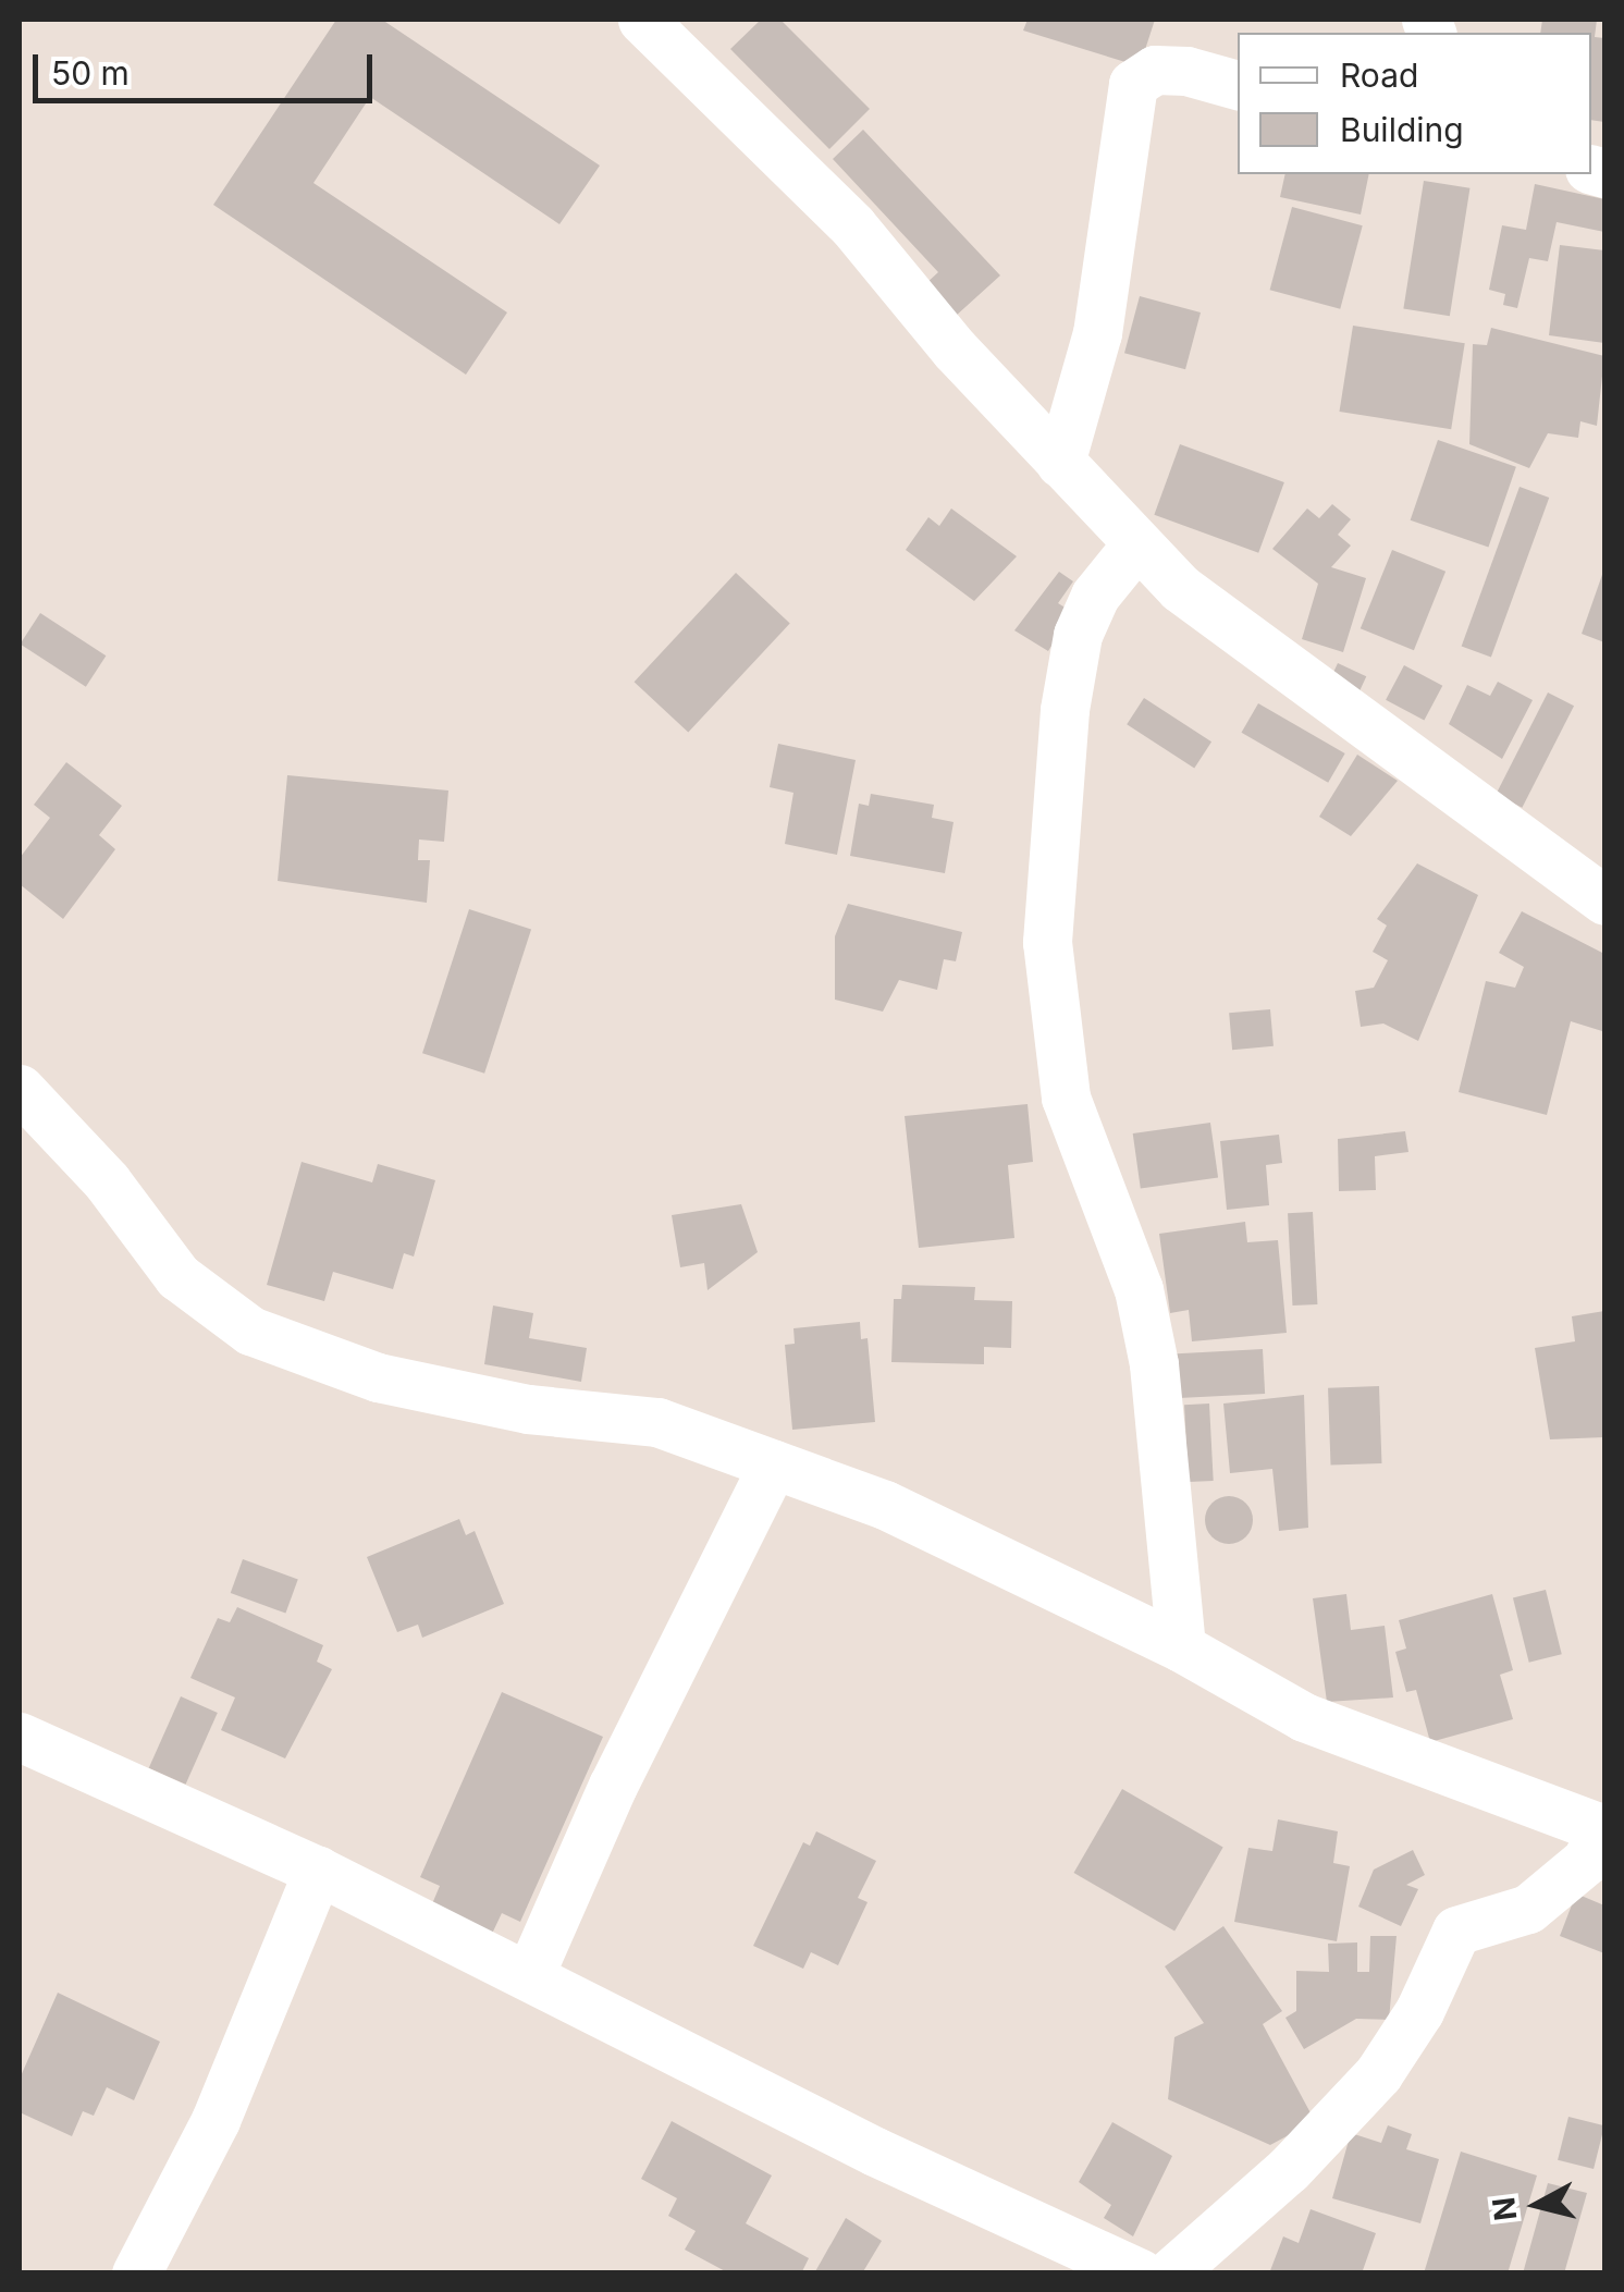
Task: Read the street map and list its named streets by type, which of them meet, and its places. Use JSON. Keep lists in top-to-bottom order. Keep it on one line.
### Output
{"legend":["Road","Building"],"scale_bar":"50 m","north":"left"}
